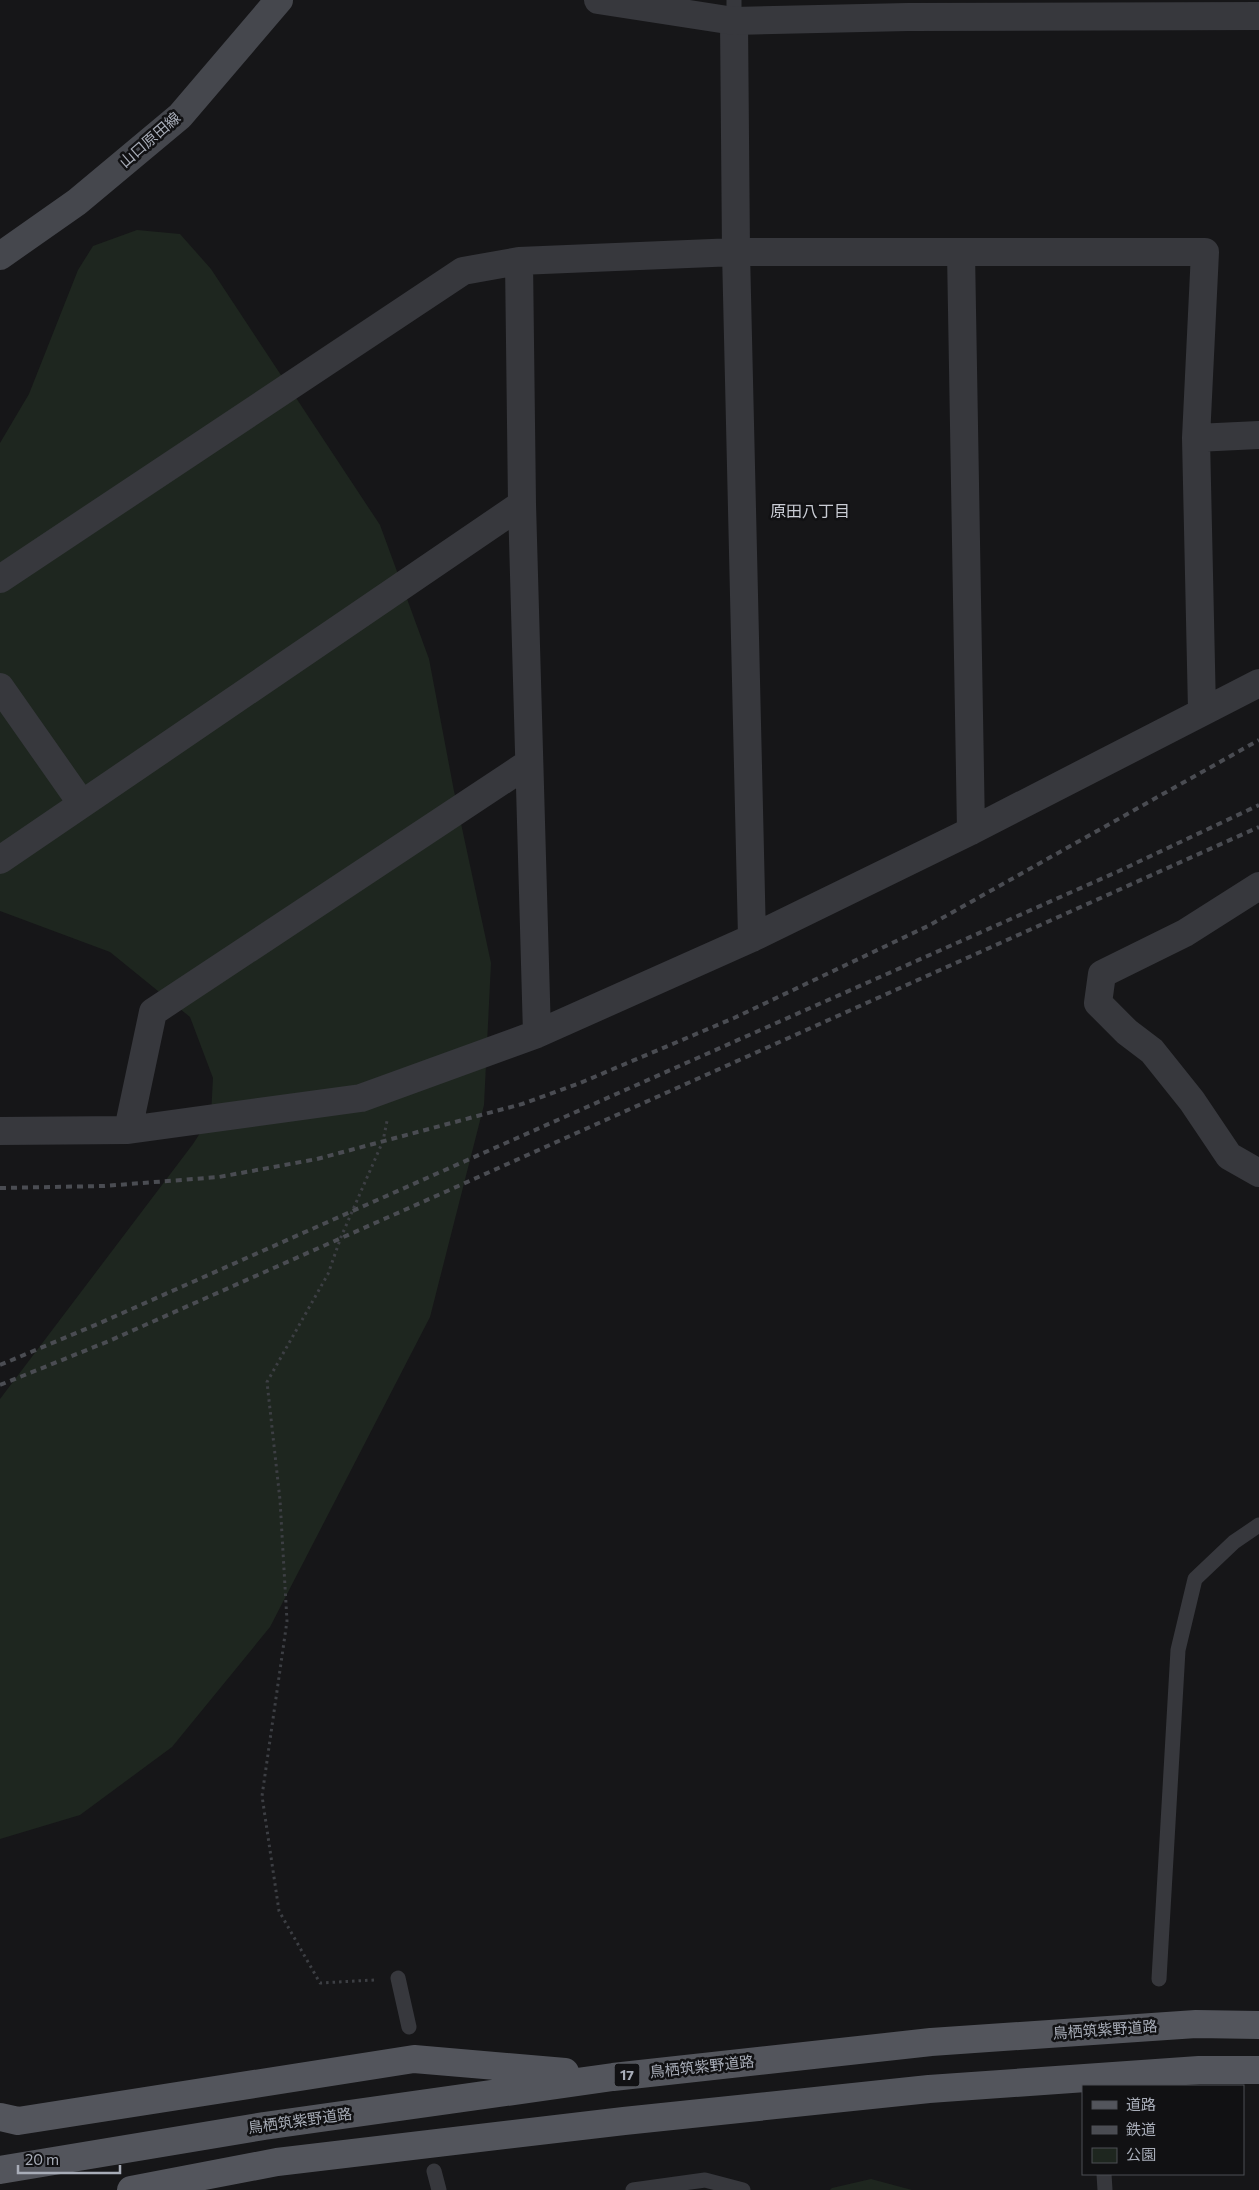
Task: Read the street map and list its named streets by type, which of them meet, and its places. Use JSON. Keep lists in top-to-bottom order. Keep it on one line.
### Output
{"streets":{"main road":["山口原田線","鳥栖筑紫野道路","17"]},"districts":["原田八丁目"],"legend":["道路","鉄道","公園"],"scale_bar":"20 m"}
